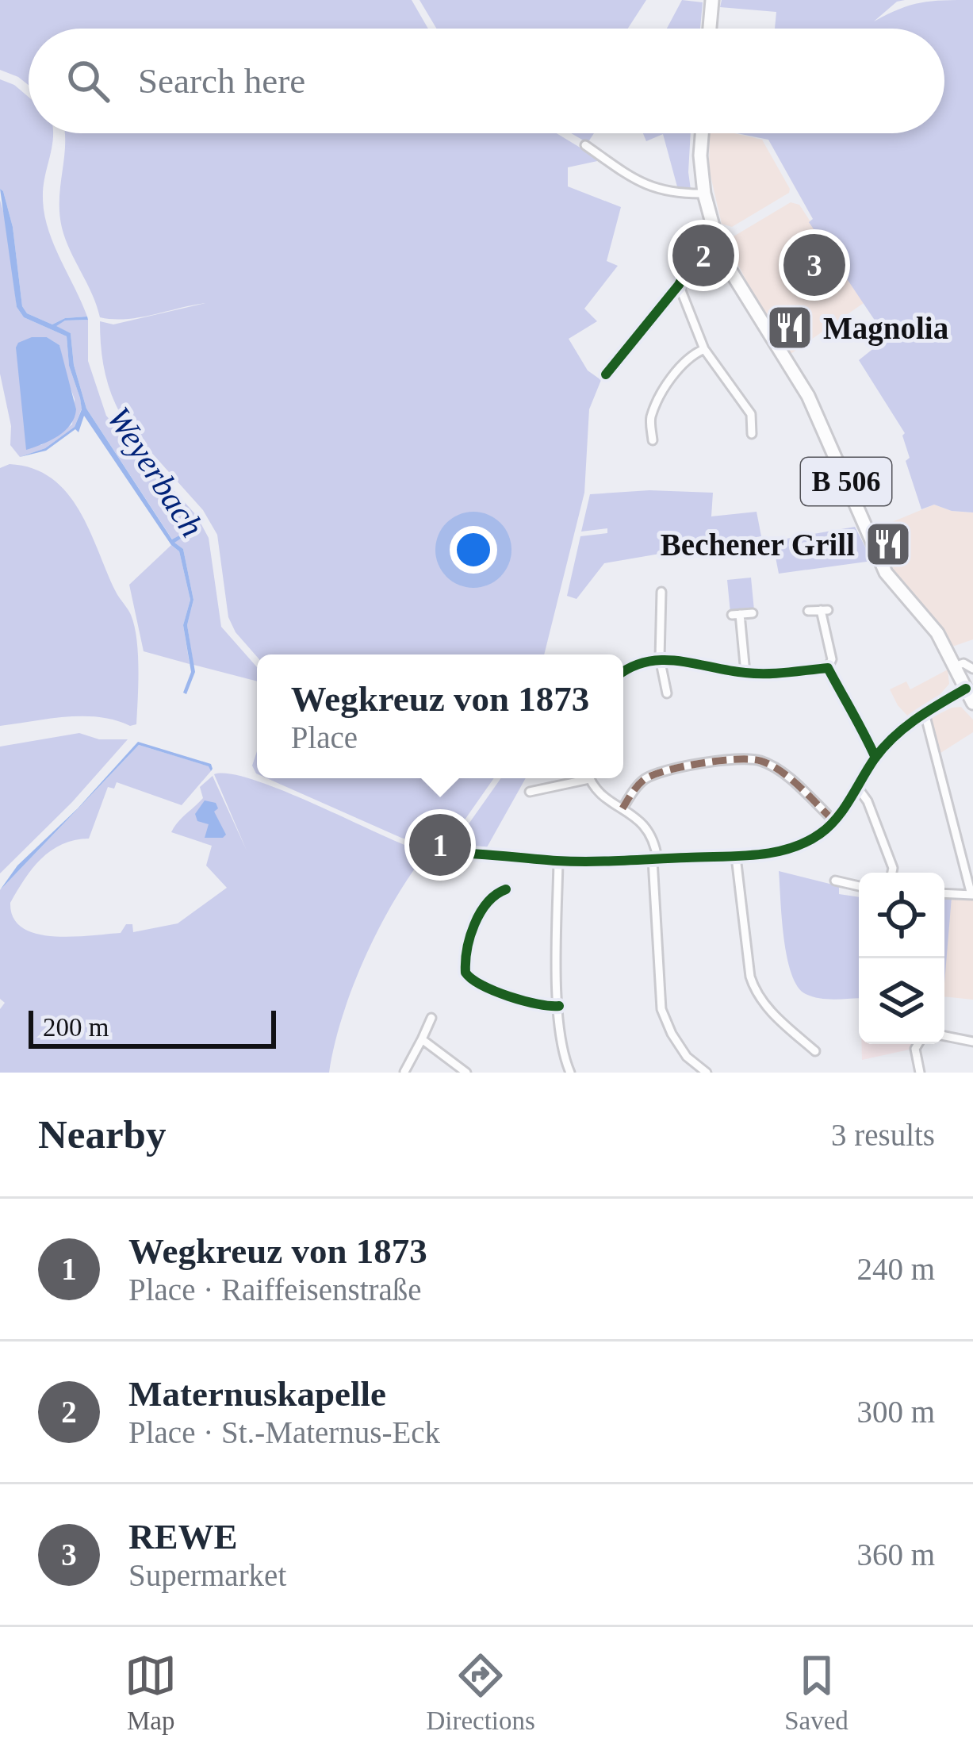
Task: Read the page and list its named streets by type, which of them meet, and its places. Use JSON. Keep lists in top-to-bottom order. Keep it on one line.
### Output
{"streets":{"main road":["B 506"]},"water":["Weyerbach"],"places":{"restaurant":["Magnolia","Bechener Grill"]},"scale_bar":"200 m","page":{"search":"Search here","pins":["2","3","1"],"popup":["Wegkreuz von 1873","Place"],"scale":"200 m","heading":["Nearby","3 results"],"list":[{"mark":"1","name":"Wegkreuz von 1873","note":"Place · Raiffeisenstraße","value":"240 m"},{"mark":"2","name":"Maternuskapelle","note":"Place · St.-Maternus-Eck","value":"300 m"},{"mark":"3","name":"REWE","note":"Supermarket","value":"360 m"}],"nav":["Map","Directions","Saved"]}}
